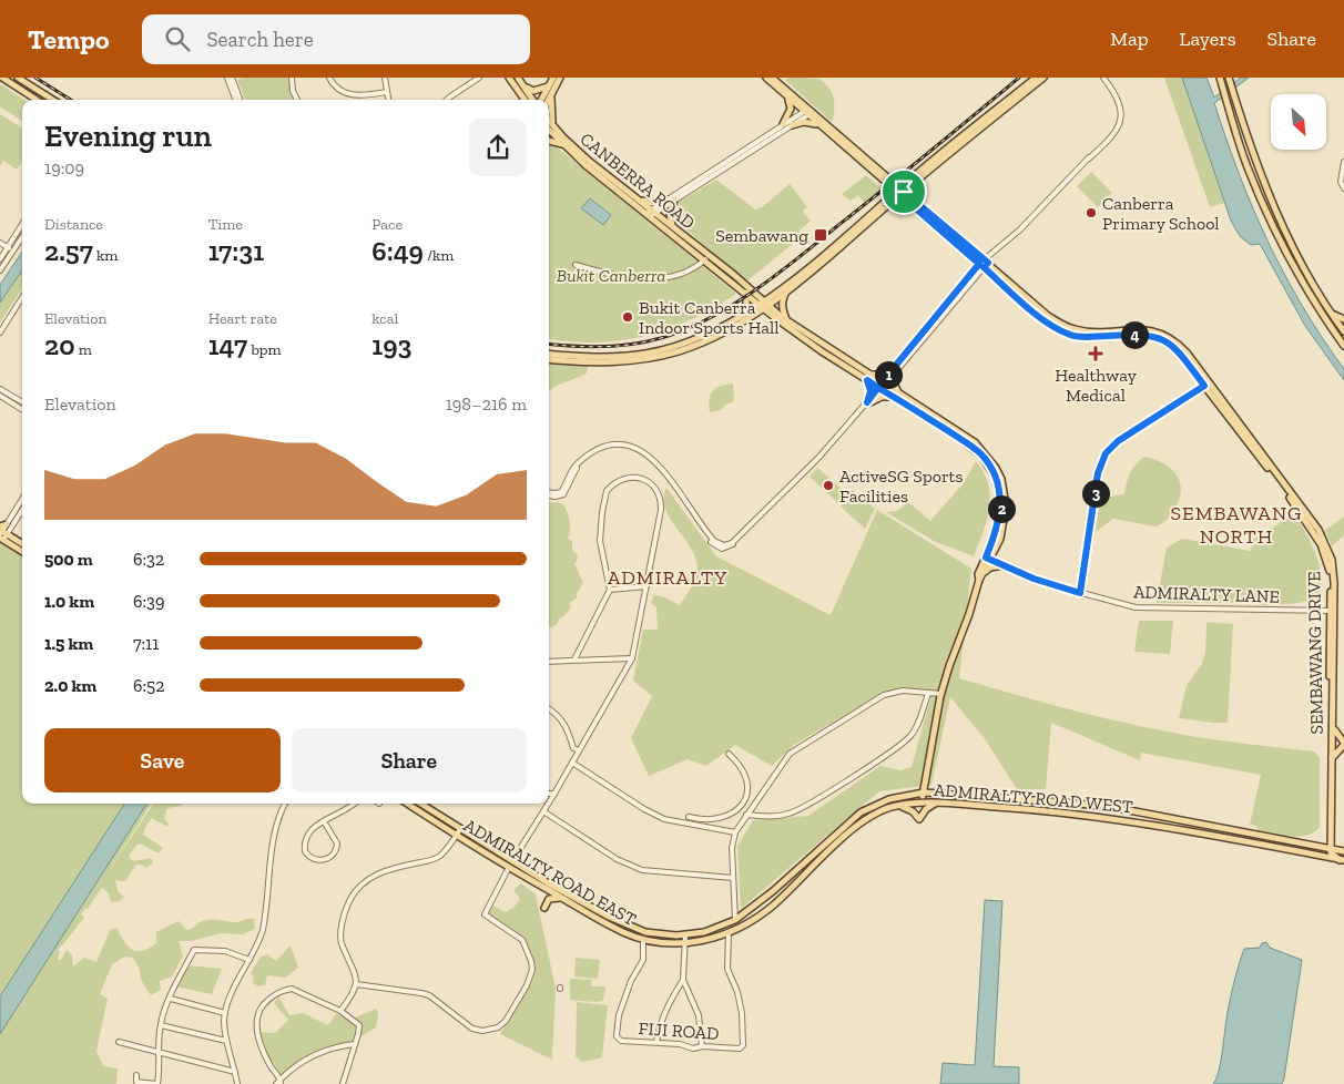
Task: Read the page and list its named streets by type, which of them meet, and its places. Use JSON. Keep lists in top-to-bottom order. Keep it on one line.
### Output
{"streets":{"main road":["CANBERRA ROAD","SEMBAWANG DRIVE","ADMIRALTY ROAD WEST","ADMIRALTY ROAD EAST"],"street":["ADMIRALTY LANE","FIJI ROAD"]},"crossings":[["CANBERRA ROAD","ADMIRALTY LANE"],["CANBERRA ROAD","ADMIRALTY ROAD WEST"],["ADMIRALTY LANE","SEMBAWANG DRIVE"],["SEMBAWANG DRIVE","ADMIRALTY ROAD WEST"],["ADMIRALTY ROAD WEST","ADMIRALTY ROAD EAST"],["ADMIRALTY ROAD WEST","FIJI ROAD"],["ADMIRALTY ROAD EAST","FIJI ROAD"]],"districts":["SEMBAWANG NORTH","ADMIRALTY"],"parks":["Bukit Canberra"],"places":{"other":["Canberra Primary School","Bukit Canberra Indoor Sports Hall","ActiveSG Sports Facilities"],"transit":["Sembawang"],"health":["Healthway Medical"]},"north":"bottom right","page":{"header":"Tempo","search":"Search here","nav":["Map","Layers","Share"],"heading":["Evening run","19:09"],"stats":[["Distance","2.57 km"],["Time","17:31"],["Pace","6:49 /km"],["Elevation","20 m"],["Heart rate","147 bpm"],["kcal","193"]],"pins":["4","1","3","2"],"chart":["Elevation","198–216 m"],"list":[{"name":"500 m","note":"6:32"},{"name":"1.0 km","note":"6:39"},{"name":"1.5 km","note":"7:11"},{"name":"2.0 km","note":"6:52"}],"buttons":["Save","Share"]}}
